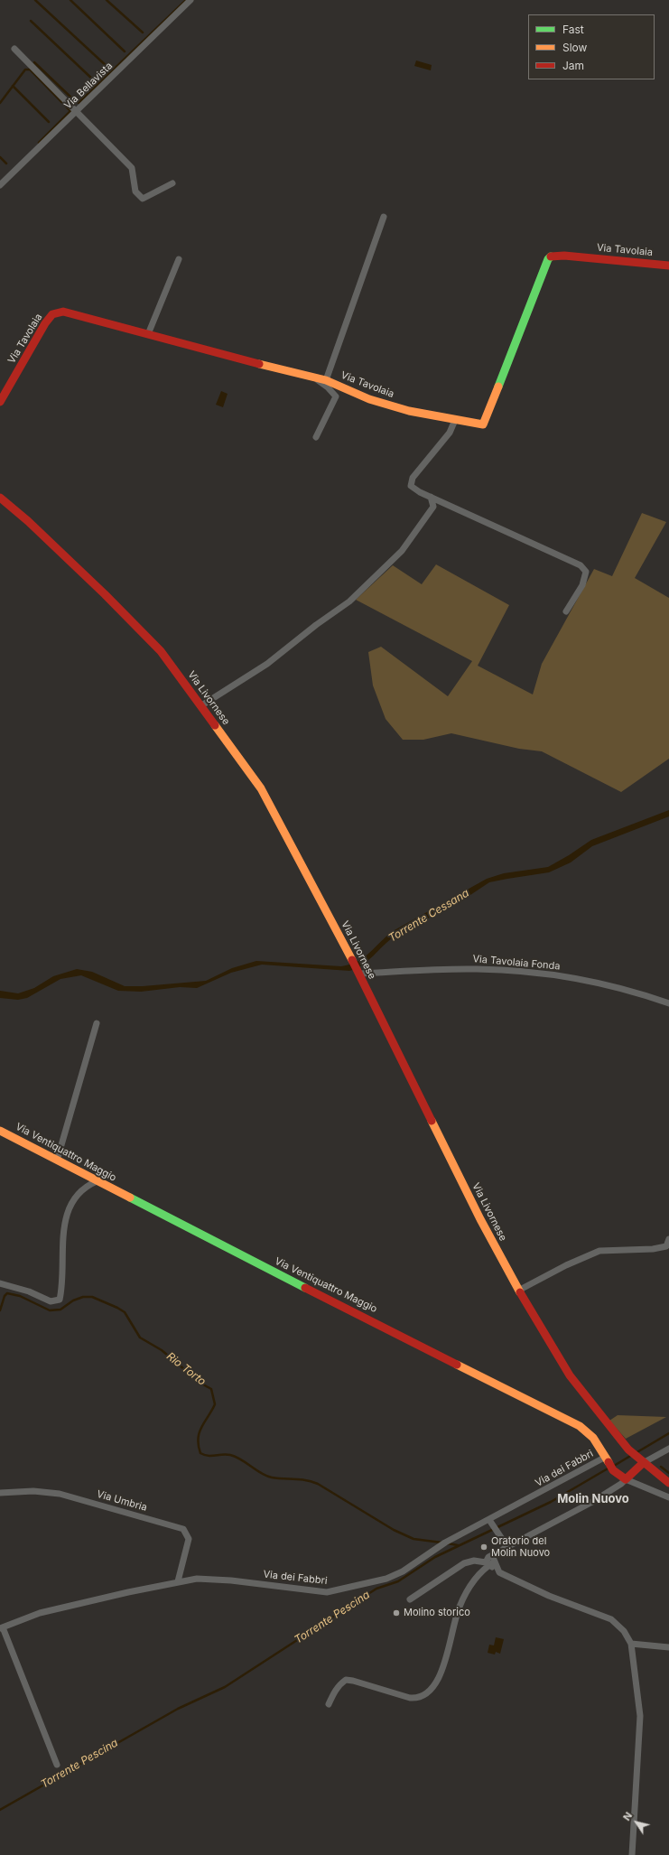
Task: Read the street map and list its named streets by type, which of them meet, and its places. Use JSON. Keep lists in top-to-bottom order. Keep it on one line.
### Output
{"streets":{"street":["Via Bellavista","Via Tavolaia","Via Livornese","Via Tavolaia Fonda","Via Ventiquattro Maggio","Via dei Fabbri","Via Umbria"]},"crossings":[["Via Livornese","Via Tavolaia Fonda"],["Via Ventiquattro Maggio","Via dei Fabbri"],["Via dei Fabbri","Via Umbria"]],"districts":["Molin Nuovo"],"water":["Torrente Cessana","Rio Torto","Torrente Pescina"],"places":["Oratorio del Molin Nuovo","Molino storico"],"legend":["Fast","Slow","Jam"],"north":"top left"}
